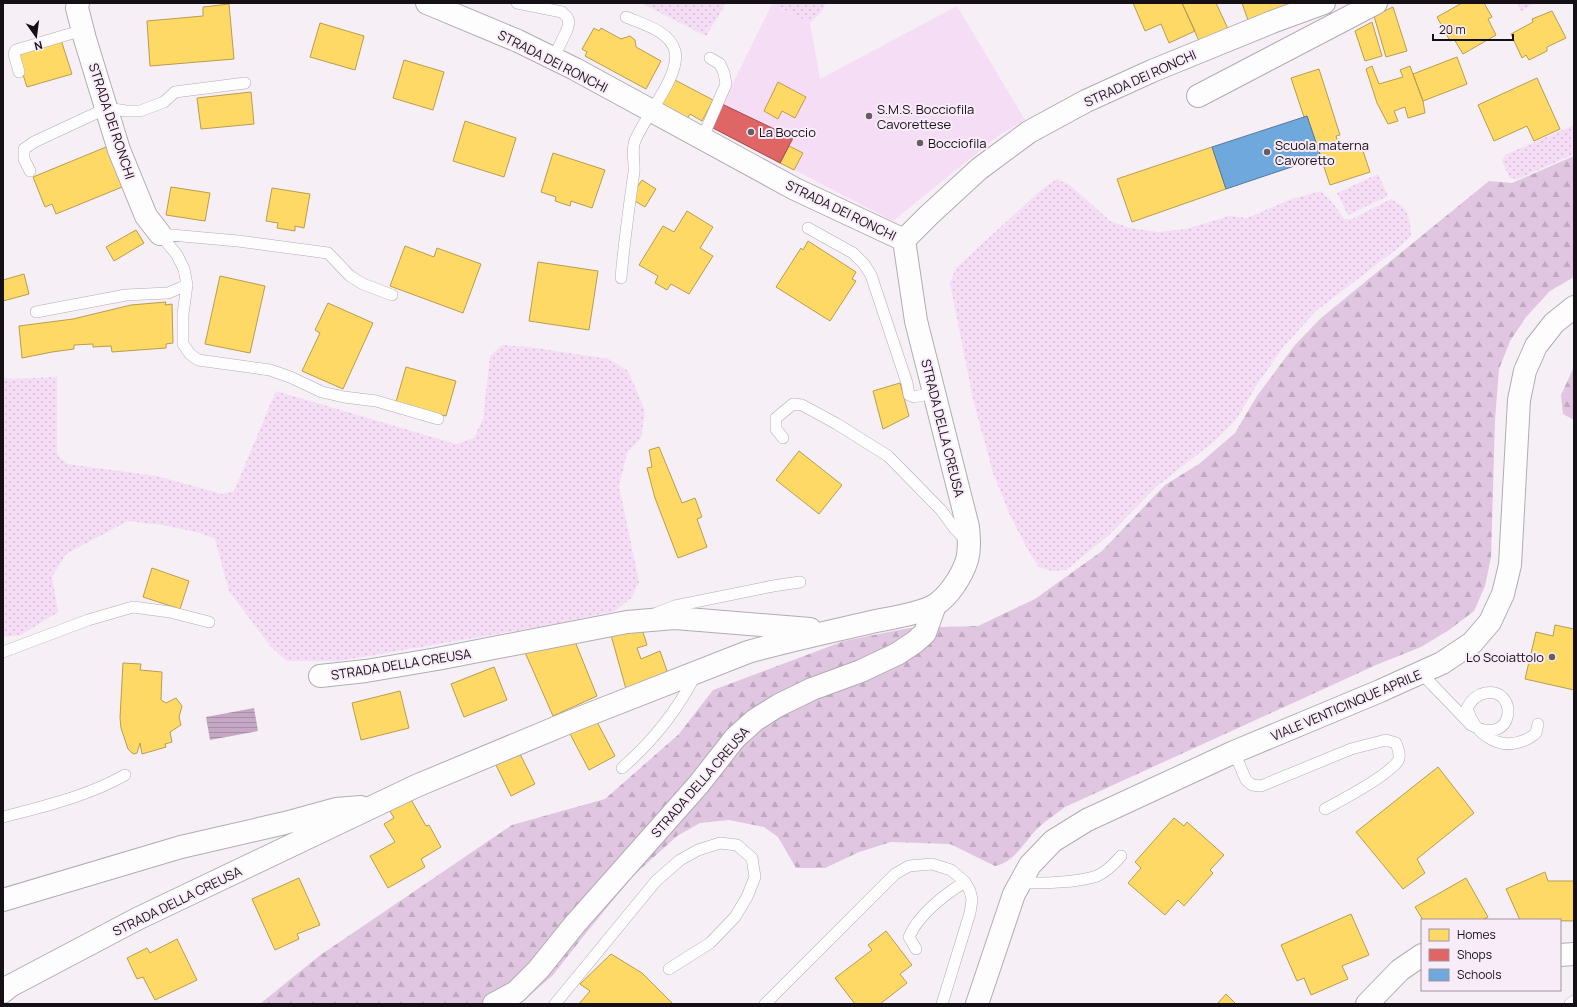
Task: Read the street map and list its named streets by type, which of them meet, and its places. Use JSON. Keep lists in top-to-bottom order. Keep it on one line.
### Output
{"streets":{"street":["STRADA DEI RONCHI","STRADA DELLA CREUSA","VIALE VENTICINQUE APRILE"]},"crossings":[["STRADA DEI RONCHI","STRADA DELLA CREUSA"]],"places":["S.M.S. Bocciofila Cavorettese","La Boccio","Bocciofila","Scuola materna Cavoretto","Lo Scoiattolo"],"legend":["Homes","Shops","Schools"],"scale_bar":"20 m","north":"bottom"}
